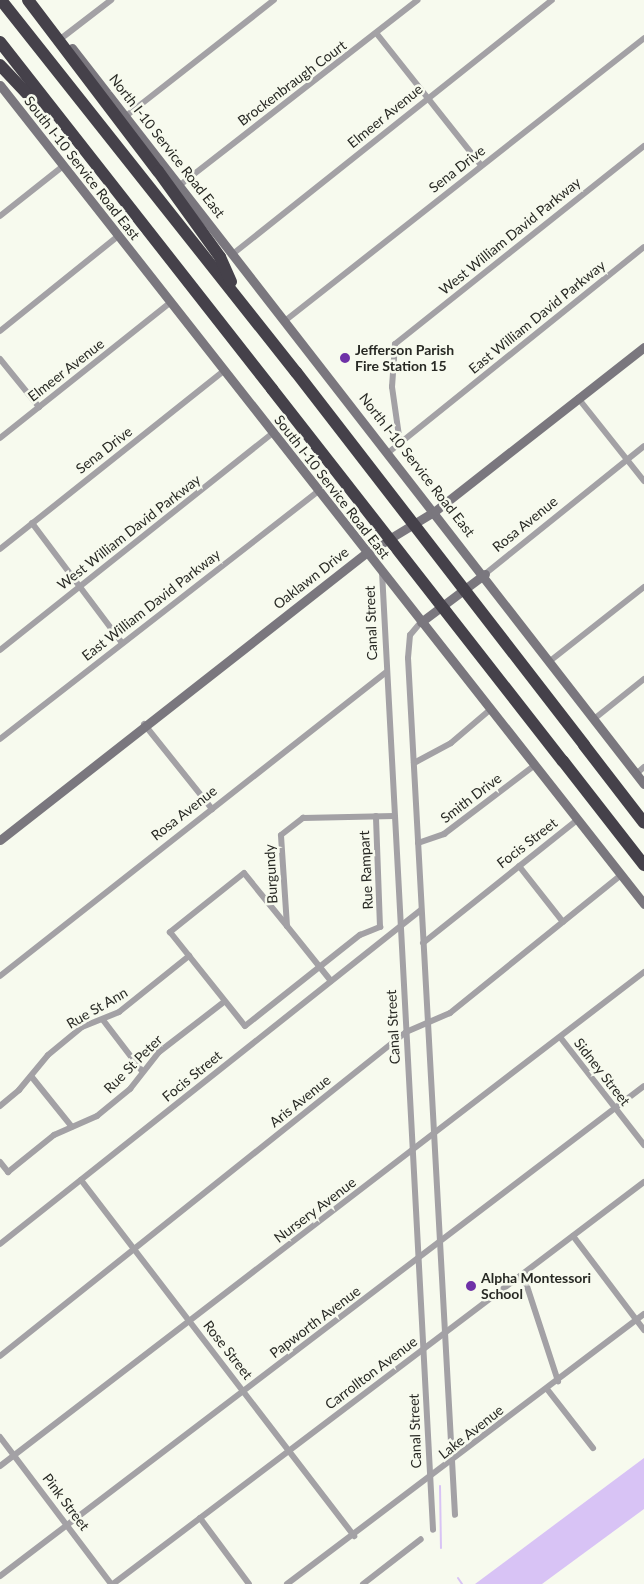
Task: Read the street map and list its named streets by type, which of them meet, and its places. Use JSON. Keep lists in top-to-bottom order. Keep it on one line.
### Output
{"streets":{"street":["Brockenbraugh Court","Elmeer Avenue","North I-10 Service Road East","South I-10 Service Road East","Sena Drive","West William David Parkway","East William David Parkway","Rosa Avenue","Oaklawn Drive","Canal Street","Smith Drive","Focis Street","Rue Rampart","Burgundy","Rue St Ann","Rue St Peter","Sidney Street","Aris Avenue","Nursery Avenue","Papworth Avenue","Rose Street","Carrollton Avenue","Lake Avenue","Pink Street"]},"crossings":[["Brockenbraugh Court","North I-10 Service Road East"],["Elmeer Avenue","North I-10 Service Road East"],["Elmeer Avenue","South I-10 Service Road East"],["North I-10 Service Road East","Sena Drive"],["North I-10 Service Road East","Rosa Avenue"],["North I-10 Service Road East","Oaklawn Drive"],["South I-10 Service Road East","Sena Drive"],["South I-10 Service Road East","West William David Parkway"],["South I-10 Service Road East","East William David Parkway"],["South I-10 Service Road East","Rosa Avenue"],["South I-10 Service Road East","Oaklawn Drive"],["South I-10 Service Road East","Canal Street"],["South I-10 Service Road East","Smith Drive"],["South I-10 Service Road East","Focis Street"],["South I-10 Service Road East","Aris Avenue"],["West William David Parkway","East William David Parkway"],["Rosa Avenue","Canal Street"],["Canal Street","Focis Street"],["Canal Street","Aris Avenue"],["Canal Street","Nursery Avenue"],["Canal Street","Papworth Avenue"],["Canal Street","Carrollton Avenue"],["Canal Street","Lake Avenue"],["Focis Street","Burgundy"],["Focis Street","Rose Street"],["Rue Rampart","Burgundy"],["Burgundy","Rue St Ann"],["Rue St Ann","Rue St Peter"],["Sidney Street","Nursery Avenue"],["Sidney Street","Papworth Avenue"],["Aris Avenue","Rose Street"],["Nursery Avenue","Rose Street"],["Nursery Avenue","Pink Street"],["Papworth Avenue","Rose Street"],["Papworth Avenue","Pink Street"],["Rose Street","Carrollton Avenue"],["Rose Street","Lake Avenue"],["Carrollton Avenue","Pink Street"]],"places":["Jefferson Parish Fire Station 15","Alpha Montessori School"]}
